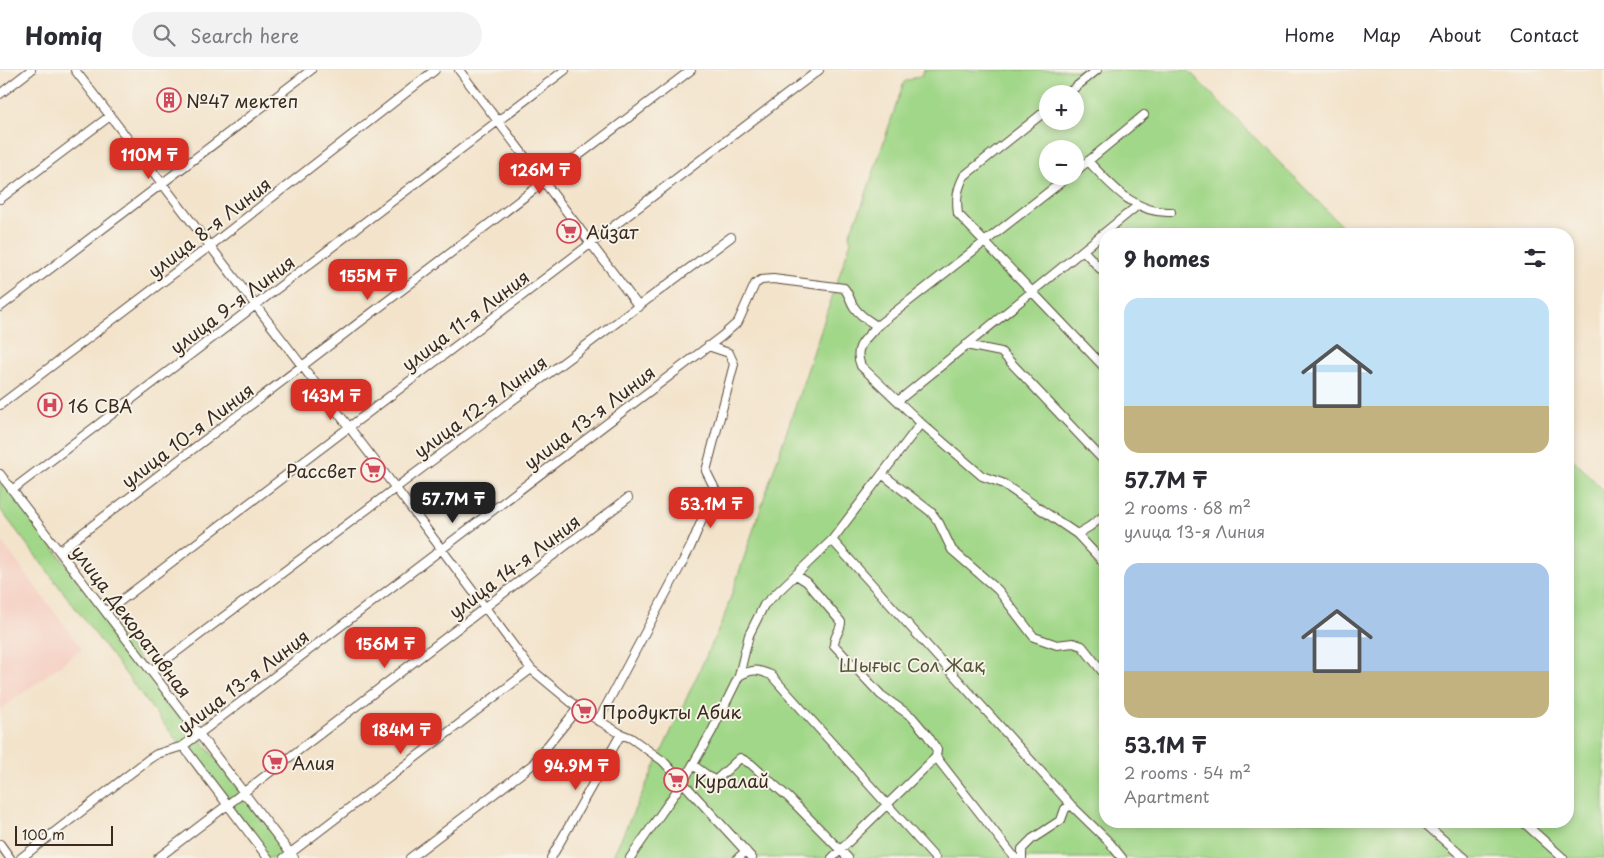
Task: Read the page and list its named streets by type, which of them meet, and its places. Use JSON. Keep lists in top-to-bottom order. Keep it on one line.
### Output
{"streets":{"street":["улица 8-я Линия","улица 9-я Линия","улица 11-я Линия","улица 12-я Линия","улица 13-я Линия","улица 10-я Линия","улица 14-я Линия","улица Декоративная"]},"crossings":[["улица 9-я Линия","улица Декоративная"],["улица 11-я Линия","улица Декоративная"],["улица 12-я Линия","улица Декоративная"],["улица 13-я Линия","улица Декоративная"],["улица 10-я Линия","улица Декоративная"],["улица 14-я Линия","улица Декоративная"]],"parks":["Шығыс Сол Жақ"],"places":{"building":["№47 мектеп"],"supermarket":["Айзат","Рассвет","Продукты Абик","Алия","Куралай"],"hospital":["16 СВА"]},"scale_bar":"100 m","page":{"header":"Homiq","search":"Search here","nav":["Home","Map","About","Contact"],"map_buttons":["+","−"],"price":["110M ₸","126M ₸","155M ₸","143M ₸","57.7M ₸","53.1M ₸","156M ₸","184M ₸","94.9M ₸"],"heading":"9 homes","list":[{"name":"57.7M ₸","note":"2 rooms · 68 m² · улица 13-я Линия"},{"name":"53.1M ₸","note":"2 rooms · 54 m² · Apartment"}],"scale":"100 m"}}
